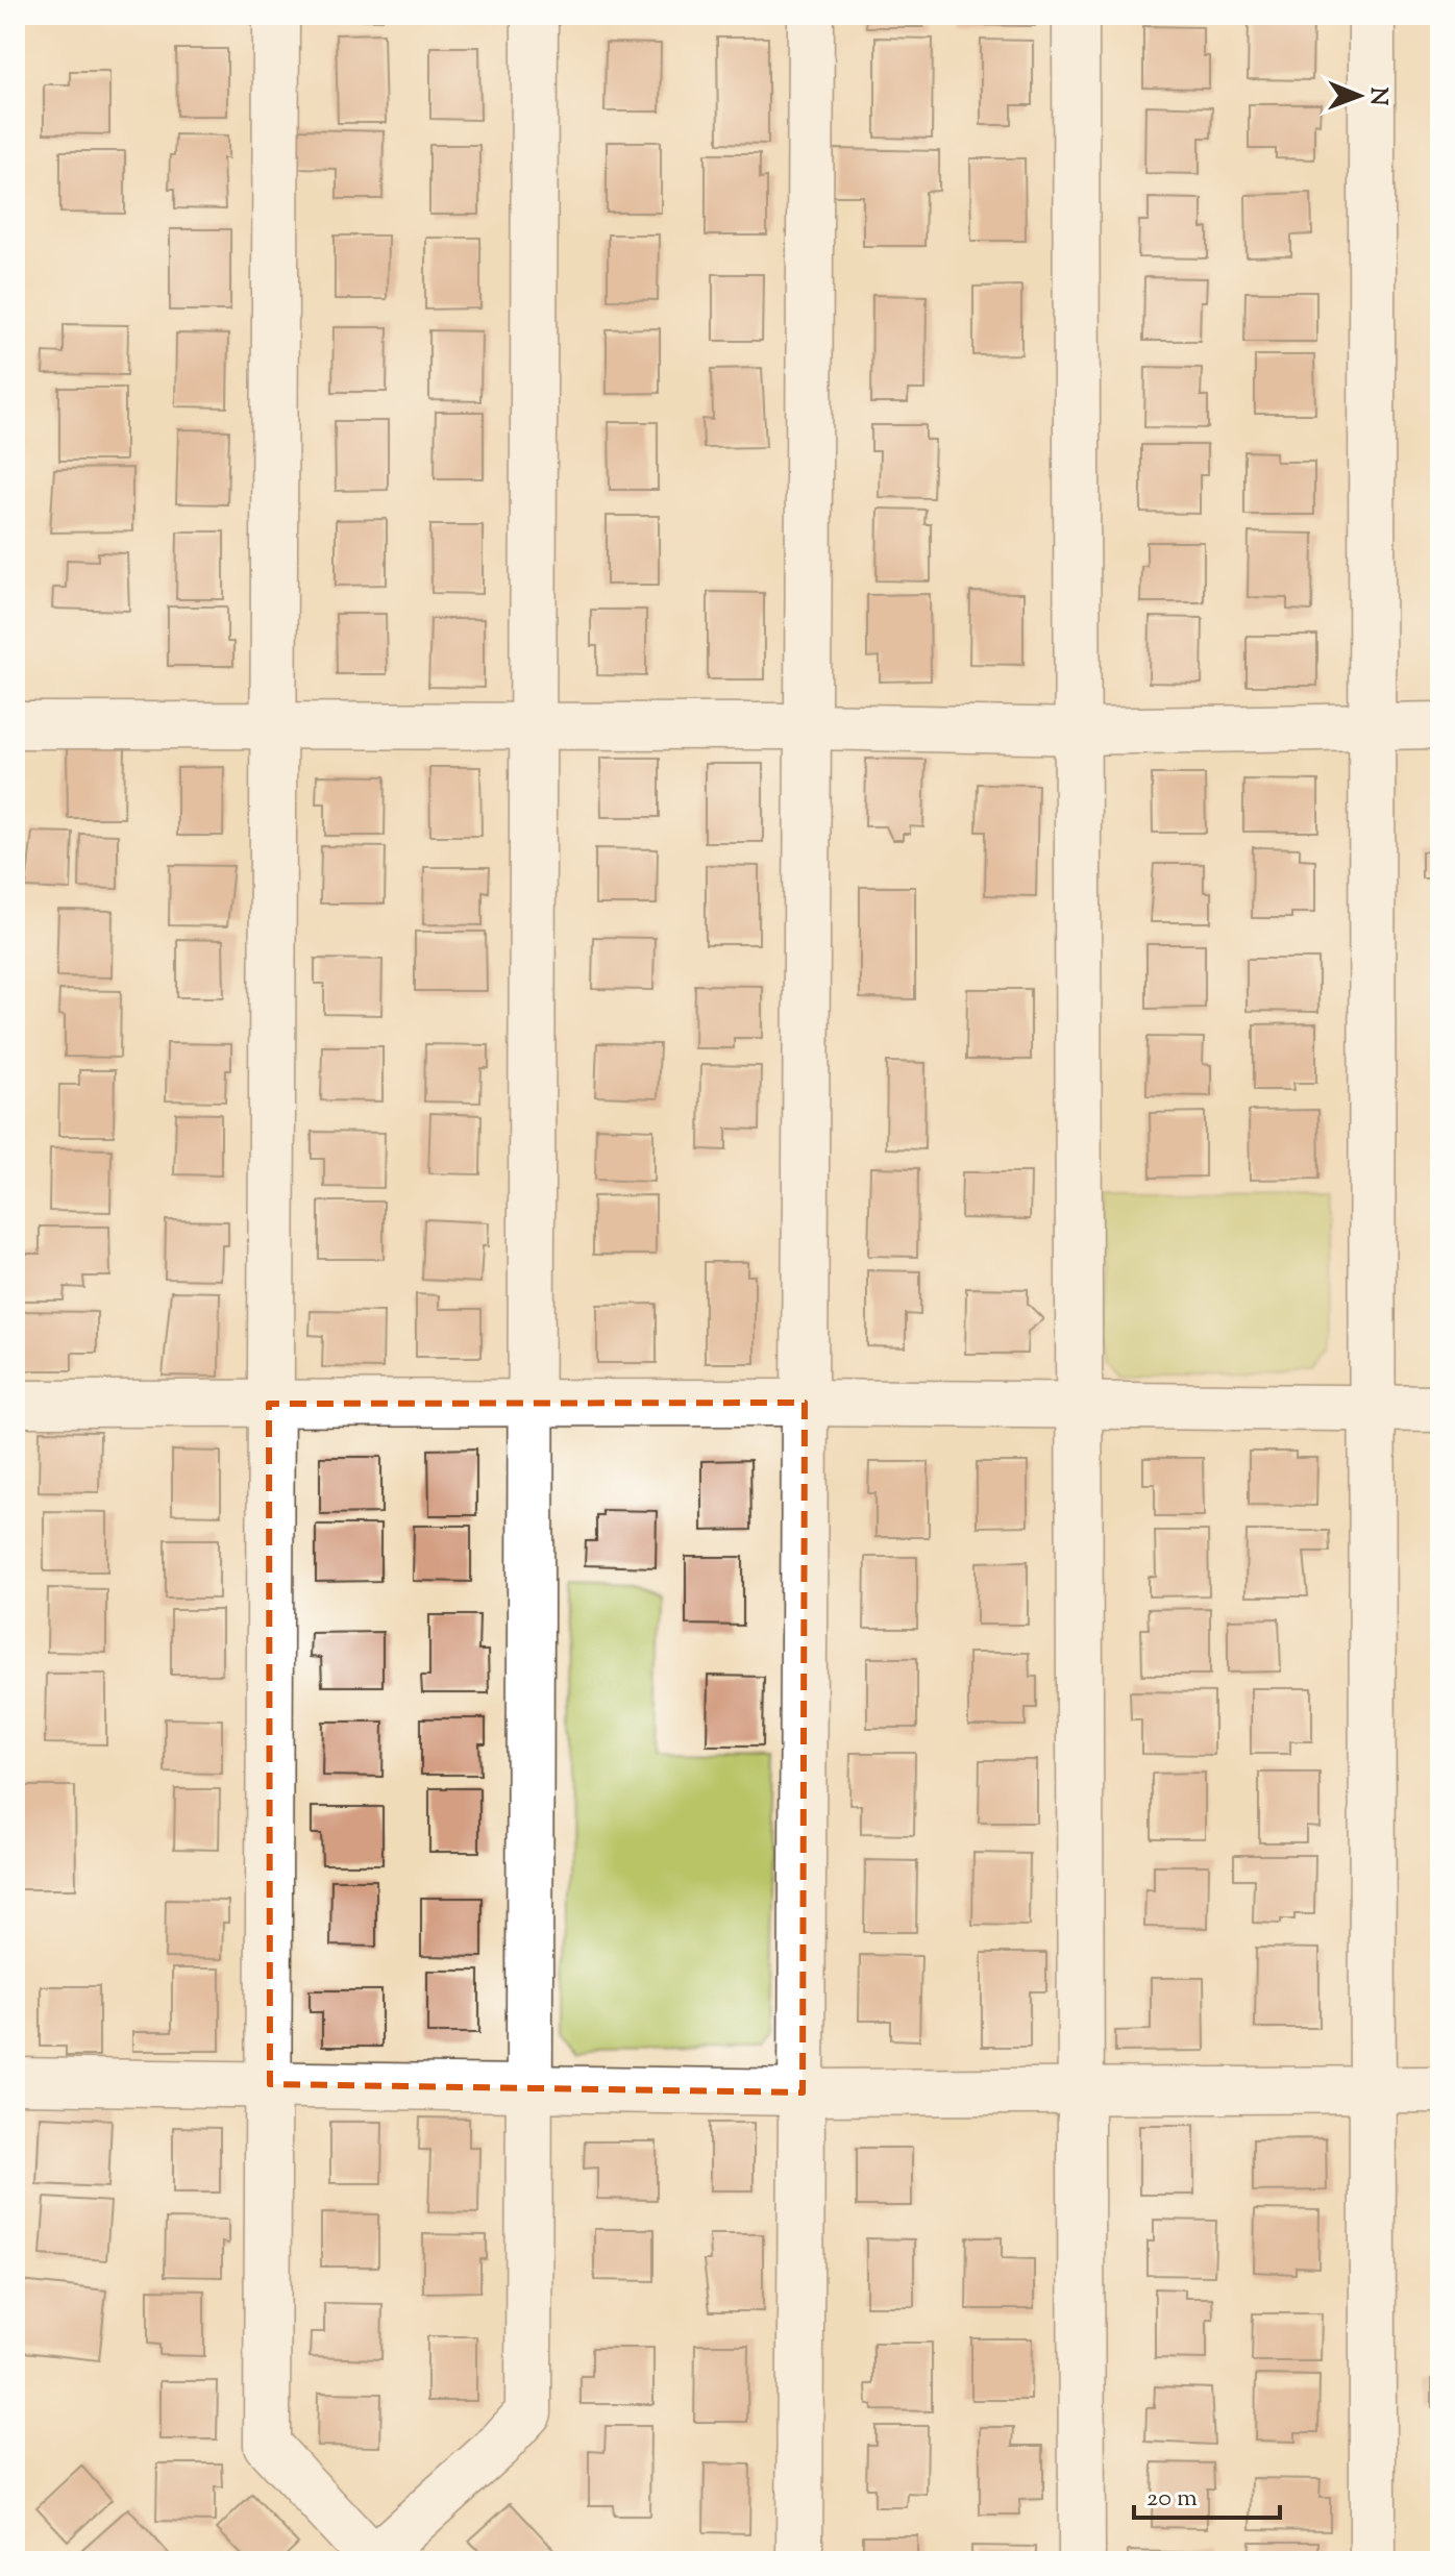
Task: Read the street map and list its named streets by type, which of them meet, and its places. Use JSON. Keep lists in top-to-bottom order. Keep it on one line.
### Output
{"scale_bar":"20 m","north":"right"}
